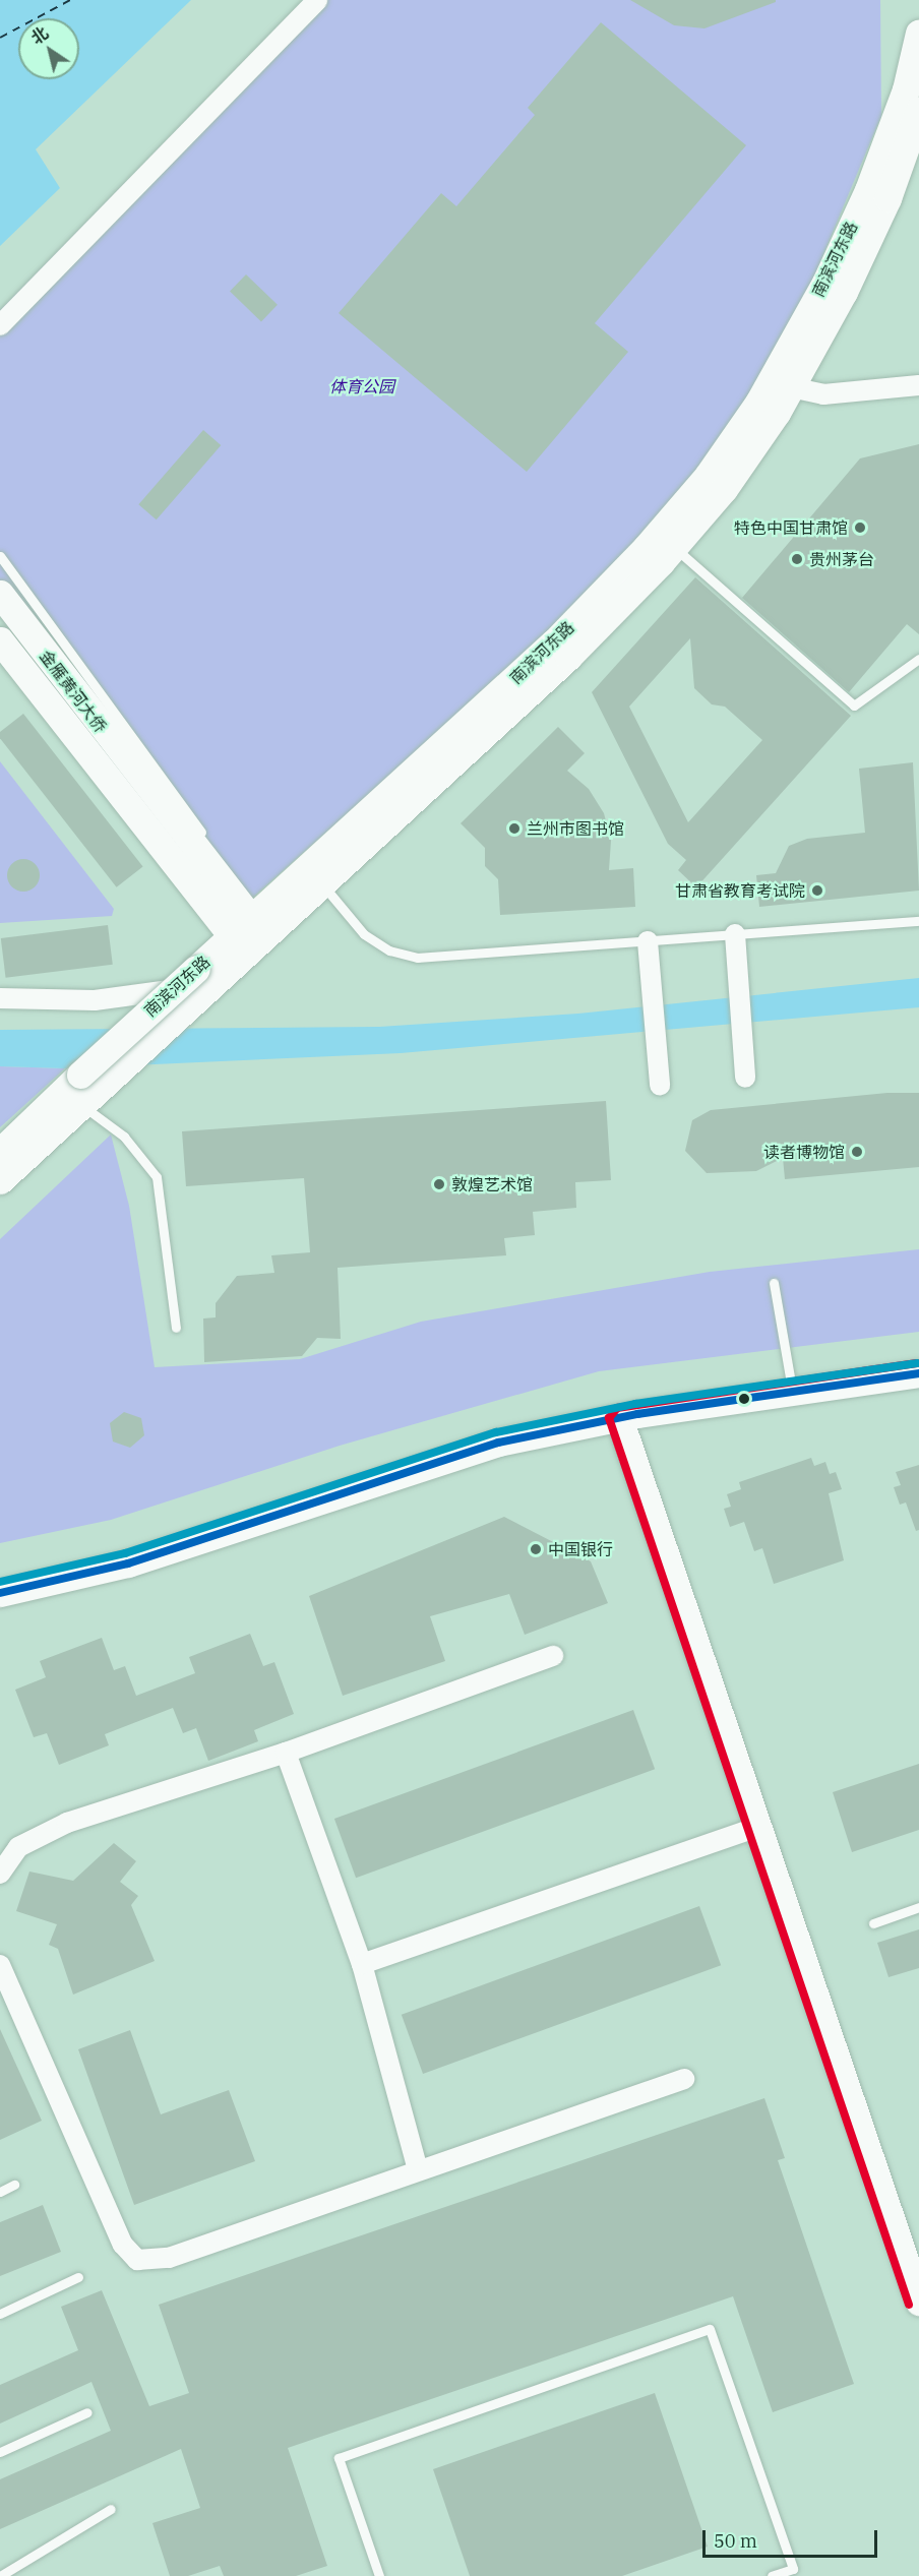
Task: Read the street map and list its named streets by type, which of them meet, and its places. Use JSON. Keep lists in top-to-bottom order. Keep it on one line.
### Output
{"streets":{"main road":["南滨河东路","金雁黄河大侨"]},"crossings":[["南滨河东路","金雁黄河大侨"]],"parks":["体育公园"],"places":["特色中国甘肃馆","贵州茅台","兰州市图书馆","甘肃省教育考试院","读者博物馆","敦煌艺术馆","中国银行"],"scale_bar":"50 m","north":"top left"}
